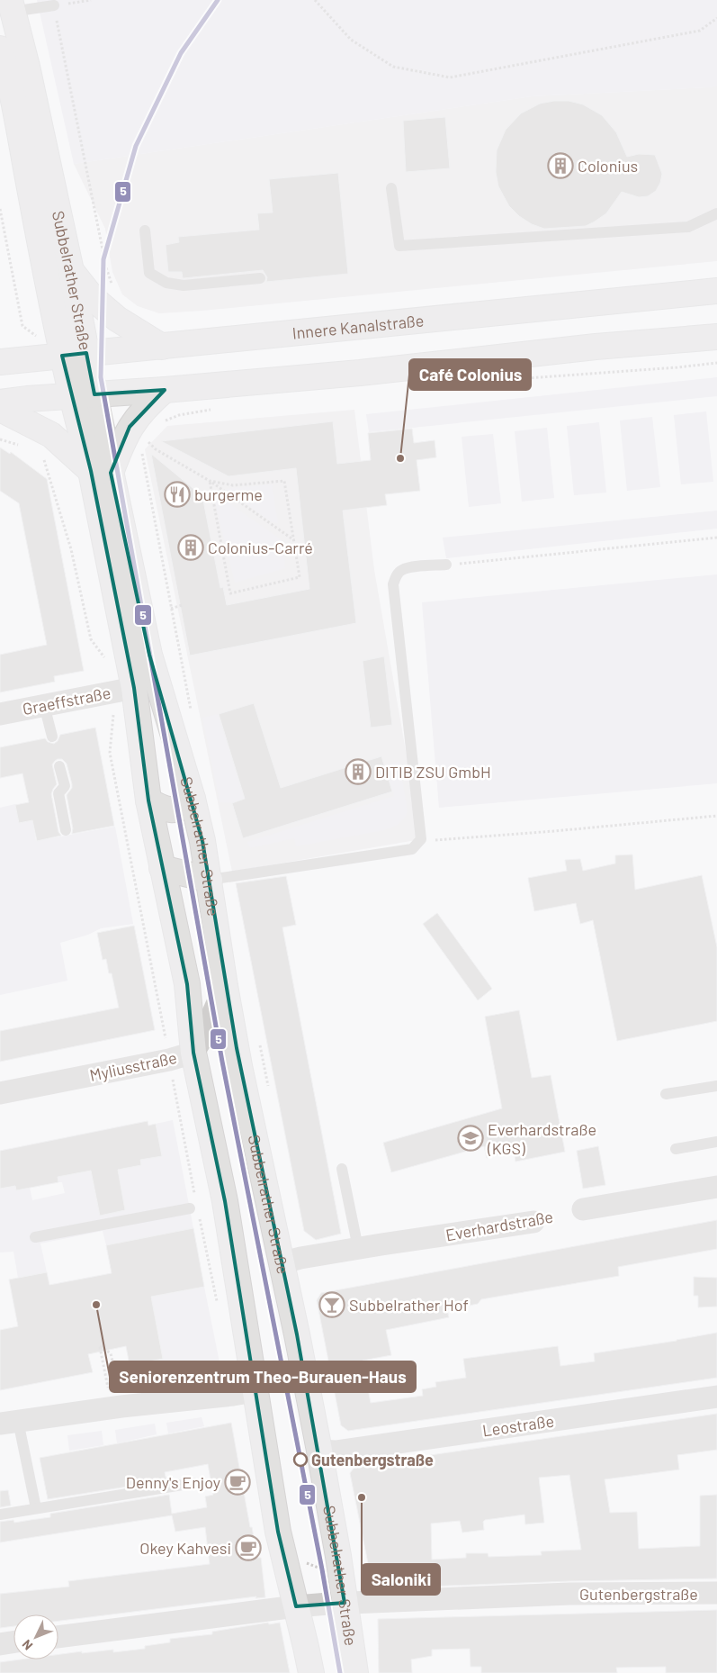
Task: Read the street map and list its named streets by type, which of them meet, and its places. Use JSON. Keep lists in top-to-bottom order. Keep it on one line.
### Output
{"streets":{"main road":["Subbelrather Straße","Innere Kanalstraße"],"street":["Graeffstraße","Myliusstraße","Everhardstraße","Leostraße","Gutenbergstraße"]},"crossings":[["Subbelrather Straße","Innere Kanalstraße"],["Subbelrather Straße","Graeffstraße"],["Subbelrather Straße","Myliusstraße"],["Subbelrather Straße","Everhardstraße"],["Subbelrather Straße","Leostraße"],["Subbelrather Straße","Gutenbergstraße"]],"places":{"building":["Colonius","Colonius-Carré","DITIB ZSU GmbH"],"other":["Café Colonius","Seniorenzentrum Theo-Burauen-Haus","Gutenbergstraße","Saloniki"],"restaurant":["burgerme"],"school or university":["Everhardstraße (KGS)"],"bar":["Subbelrather Hof"],"cafe":["Denny's Enjoy","Okey Kahvesi"]},"lines":["transit line 5"],"north":"bottom left"}
